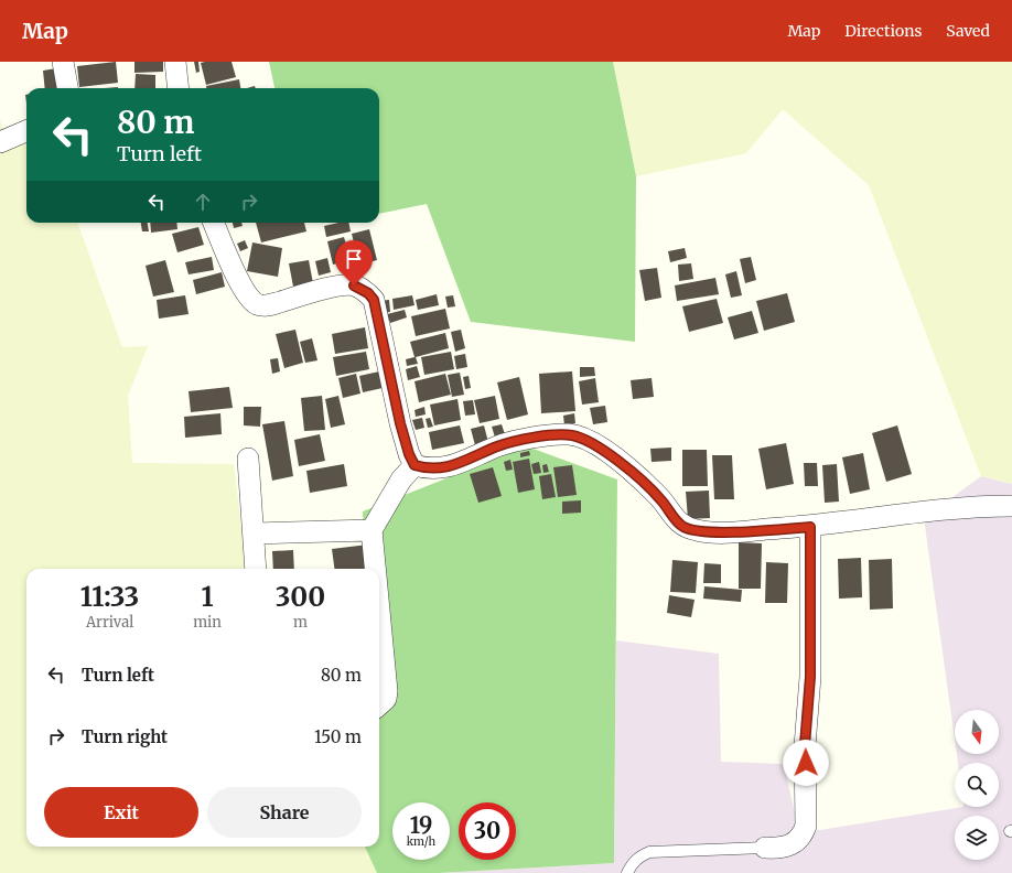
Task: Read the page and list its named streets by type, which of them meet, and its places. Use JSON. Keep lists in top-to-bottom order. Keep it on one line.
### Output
{"north":"bottom","page":{"header":"Map","nav":["Map","Directions","Saved"],"turn":["80 m","Turn left"],"eta":["11:33","Arrival","1","min","300","m"],"list":[{"name":"Turn left","value":"80 m"},{"name":"Turn right","value":"150 m"}],"buttons":["Exit","Share"],"speed":"19 km/h","limit":"30"}}
